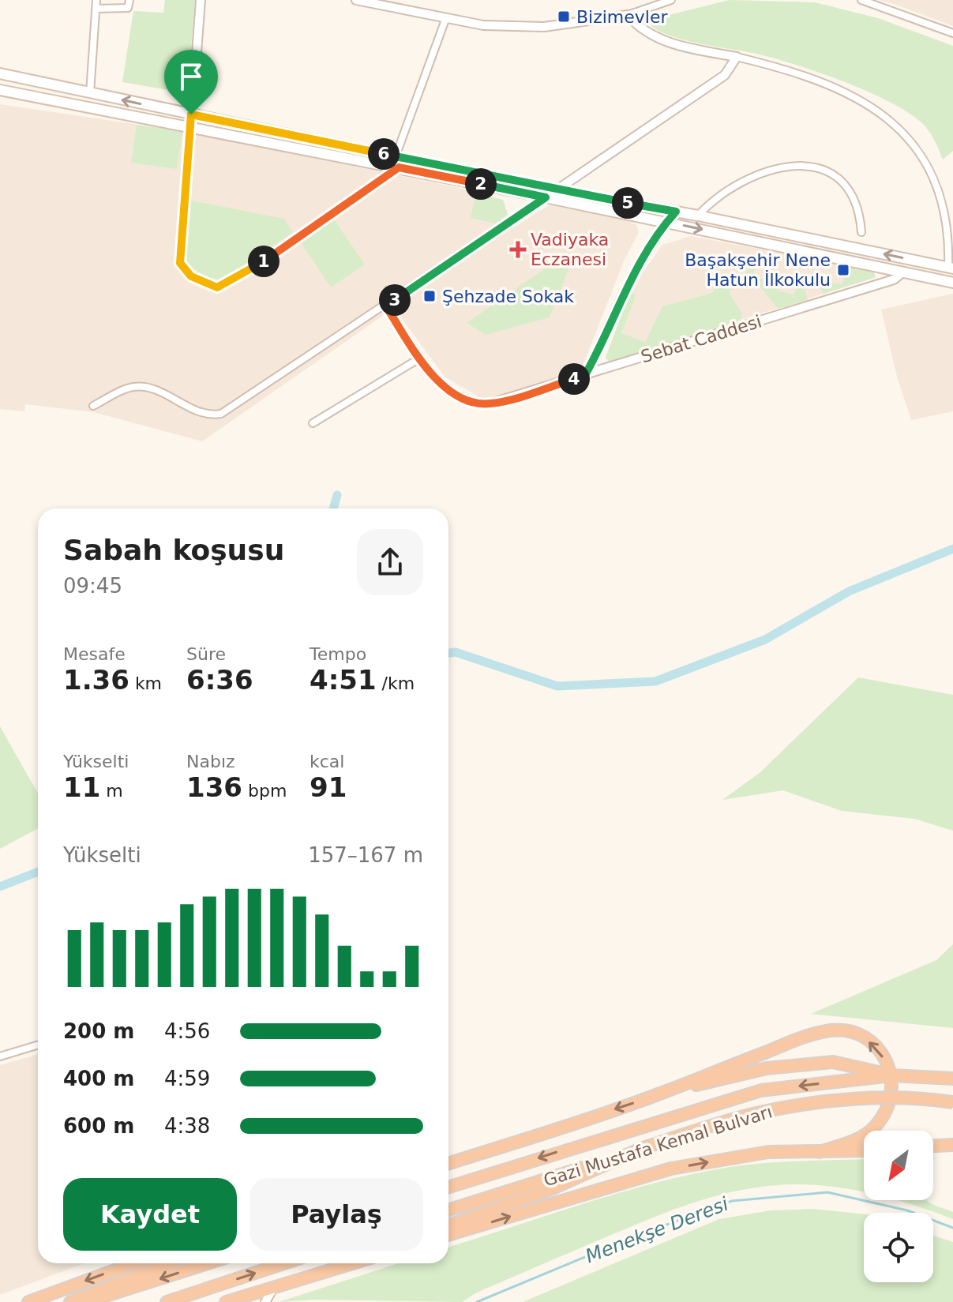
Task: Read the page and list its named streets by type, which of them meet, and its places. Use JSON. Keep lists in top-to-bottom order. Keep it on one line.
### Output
{"streets":{"highway":["Gazi Mustafa Kemal Bulvarı"],"street":["Sebat Caddesi"]},"water":["Menekşe Deresi"],"places":{"transit":["Bizimevler","Başakşehir Nene Hatun İlkokulu","Şehzade Sokak"],"health":["Vadiyaka Eczanesi"]},"north":"bottom left","page":{"pins":["6","2","5","1","3","4"],"heading":["Sabah koşusu","09:45"],"stats":[["Mesafe","1.36 km"],["Süre","6:36"],["Tempo","4:51 /km"],["Yükselti","11 m"],["Nabız","136 bpm"],["kcal","91"]],"chart":["Yükselti","157–167 m"],"list":[{"name":"200 m","note":"4:56"},{"name":"400 m","note":"4:59"},{"name":"600 m","note":"4:38"}],"buttons":["Kaydet","Paylaş"]}}
